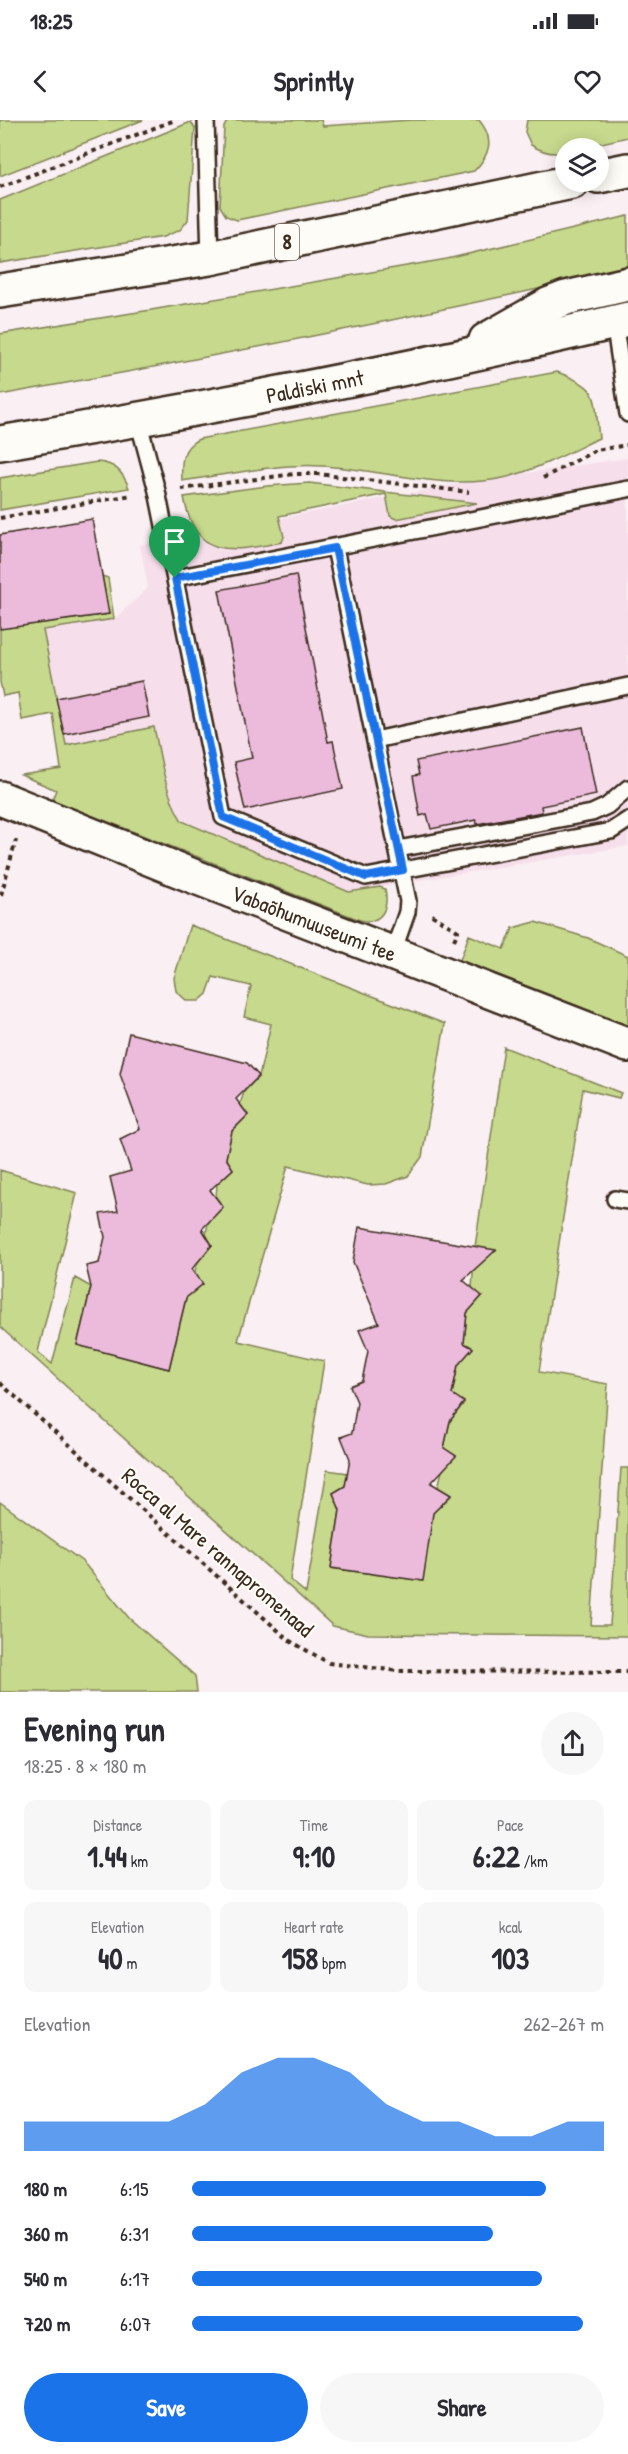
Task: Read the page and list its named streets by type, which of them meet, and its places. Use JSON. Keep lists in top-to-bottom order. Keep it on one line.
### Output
{"streets":{"main road":["8","Paldiski mnt","Vabaõhumuuseumi tee"],"path":["Rocca al Mare rannapromenaad"]},"page":{"status":"18:25","header":"Sprintly","heading":["Evening run","18:25 · 8 × 180 m"],"stats":[["Distance","1.44 km"],["Time","9:10"],["Pace","6:22 /km"],["Elevation","40 m"],["Heart rate","158 bpm"],["kcal","103"]],"chart":["Elevation","262–267 m"],"list":[{"name":"180 m","note":"6:15"},{"name":"360 m","note":"6:31"},{"name":"540 m","note":"6:17"},{"name":"720 m","note":"6:07"}],"buttons":["Save","Share"]}}
